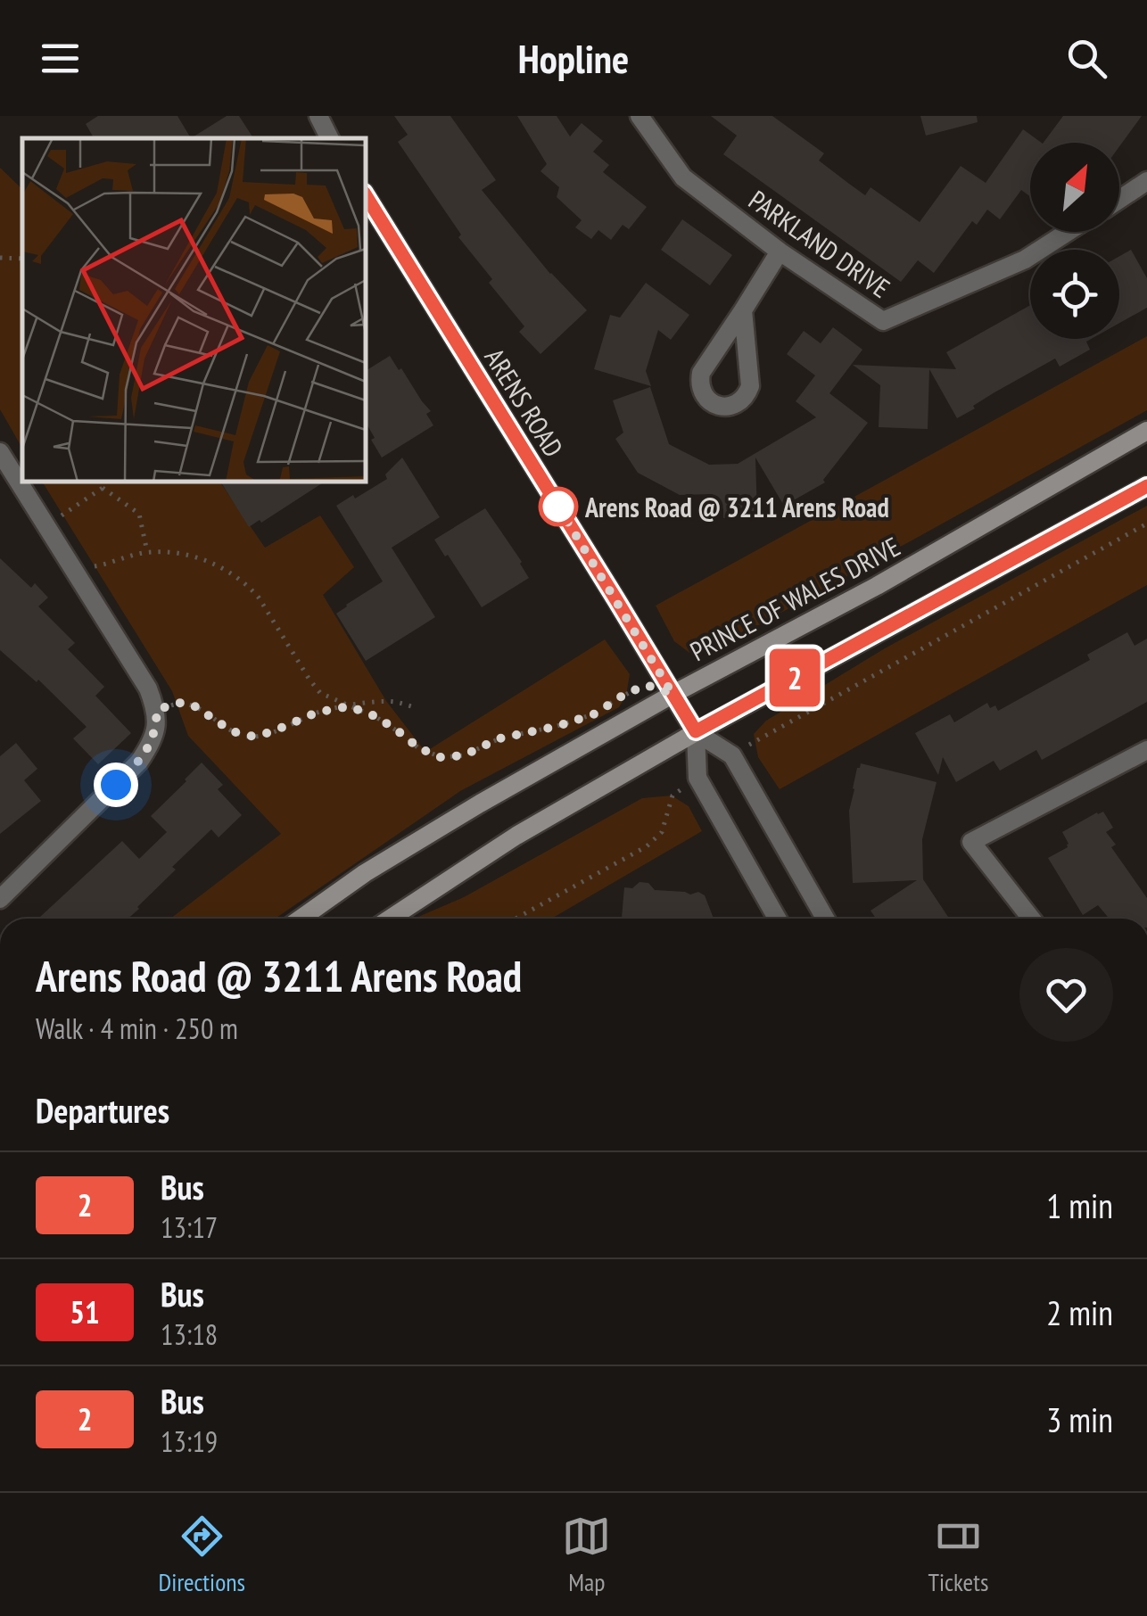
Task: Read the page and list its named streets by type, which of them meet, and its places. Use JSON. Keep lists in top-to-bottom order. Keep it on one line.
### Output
{"streets":{"main road":["PRINCE OF WALES DRIVE"],"street":["PARKLAND DRIVE","ARENS ROAD"]},"crossings":[["ARENS ROAD","PRINCE OF WALES DRIVE"]],"places":["Arens Road @ 3211 Arens Road"],"lines":["bus line 2"],"north":"top right","page":{"header":"Hopline","on_map":"2","heading":[["Arens Road @ 3211 Arens Road","Walk · 4 min · 250 m"],"Departures"],"list":[{"mark":"2","name":"Bus","note":"13:17","value":"1 min"},{"mark":"51","name":"Bus","note":"13:18","value":"2 min"},{"mark":"2","name":"Bus","note":"13:19","value":"3 min"}],"tabs":["Directions","Map","Tickets"]}}
